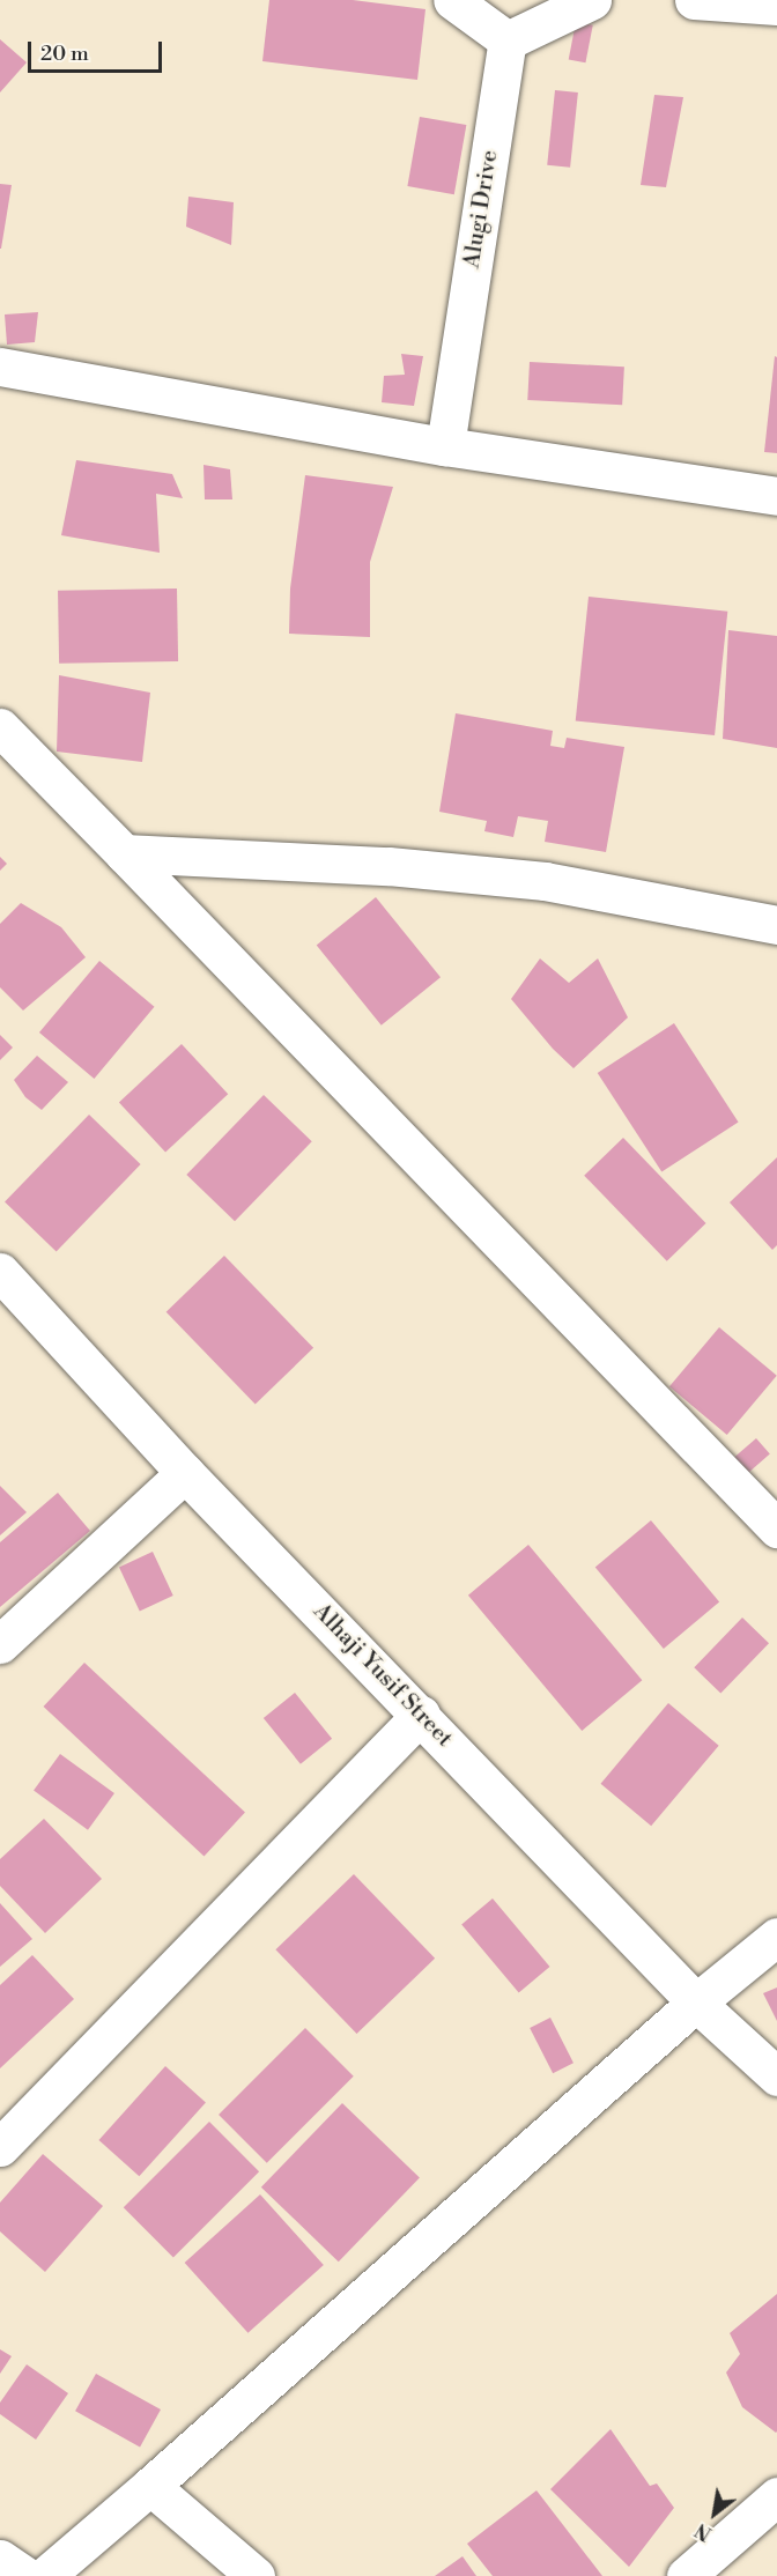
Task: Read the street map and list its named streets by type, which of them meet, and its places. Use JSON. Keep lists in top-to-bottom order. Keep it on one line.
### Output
{"streets":{"street":["Alugi Drive","Alhaji Yusif Street"]},"scale_bar":"20 m","north":"bottom left"}
